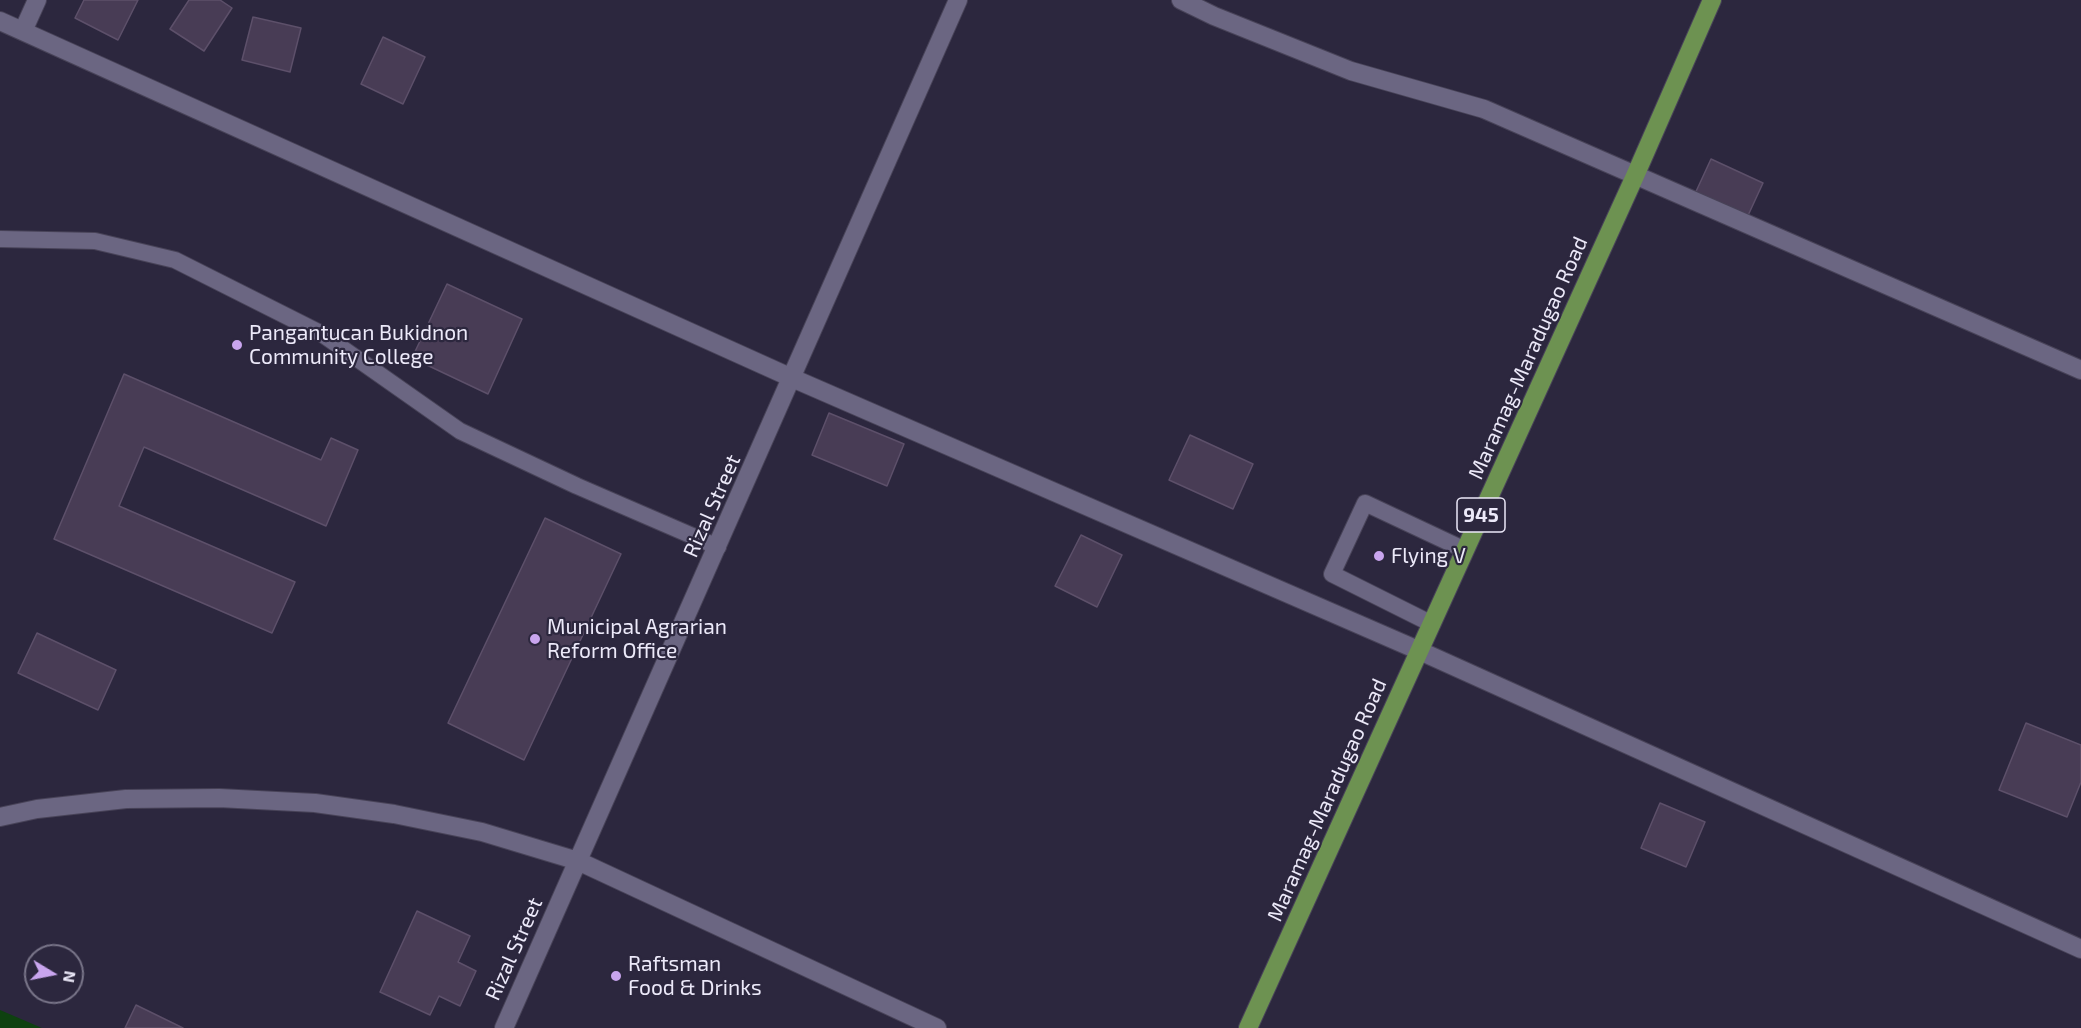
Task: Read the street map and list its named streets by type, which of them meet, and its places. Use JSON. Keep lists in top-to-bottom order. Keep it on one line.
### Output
{"streets":{"main road":["Maramag-Maradugao Road","945"],"street":["Rizal Street"]},"places":["Pangantucan Bukidnon Community College","Flying V","Municipal Agrarian Reform Office","Raftsman Food & Drinks"],"north":"right"}
